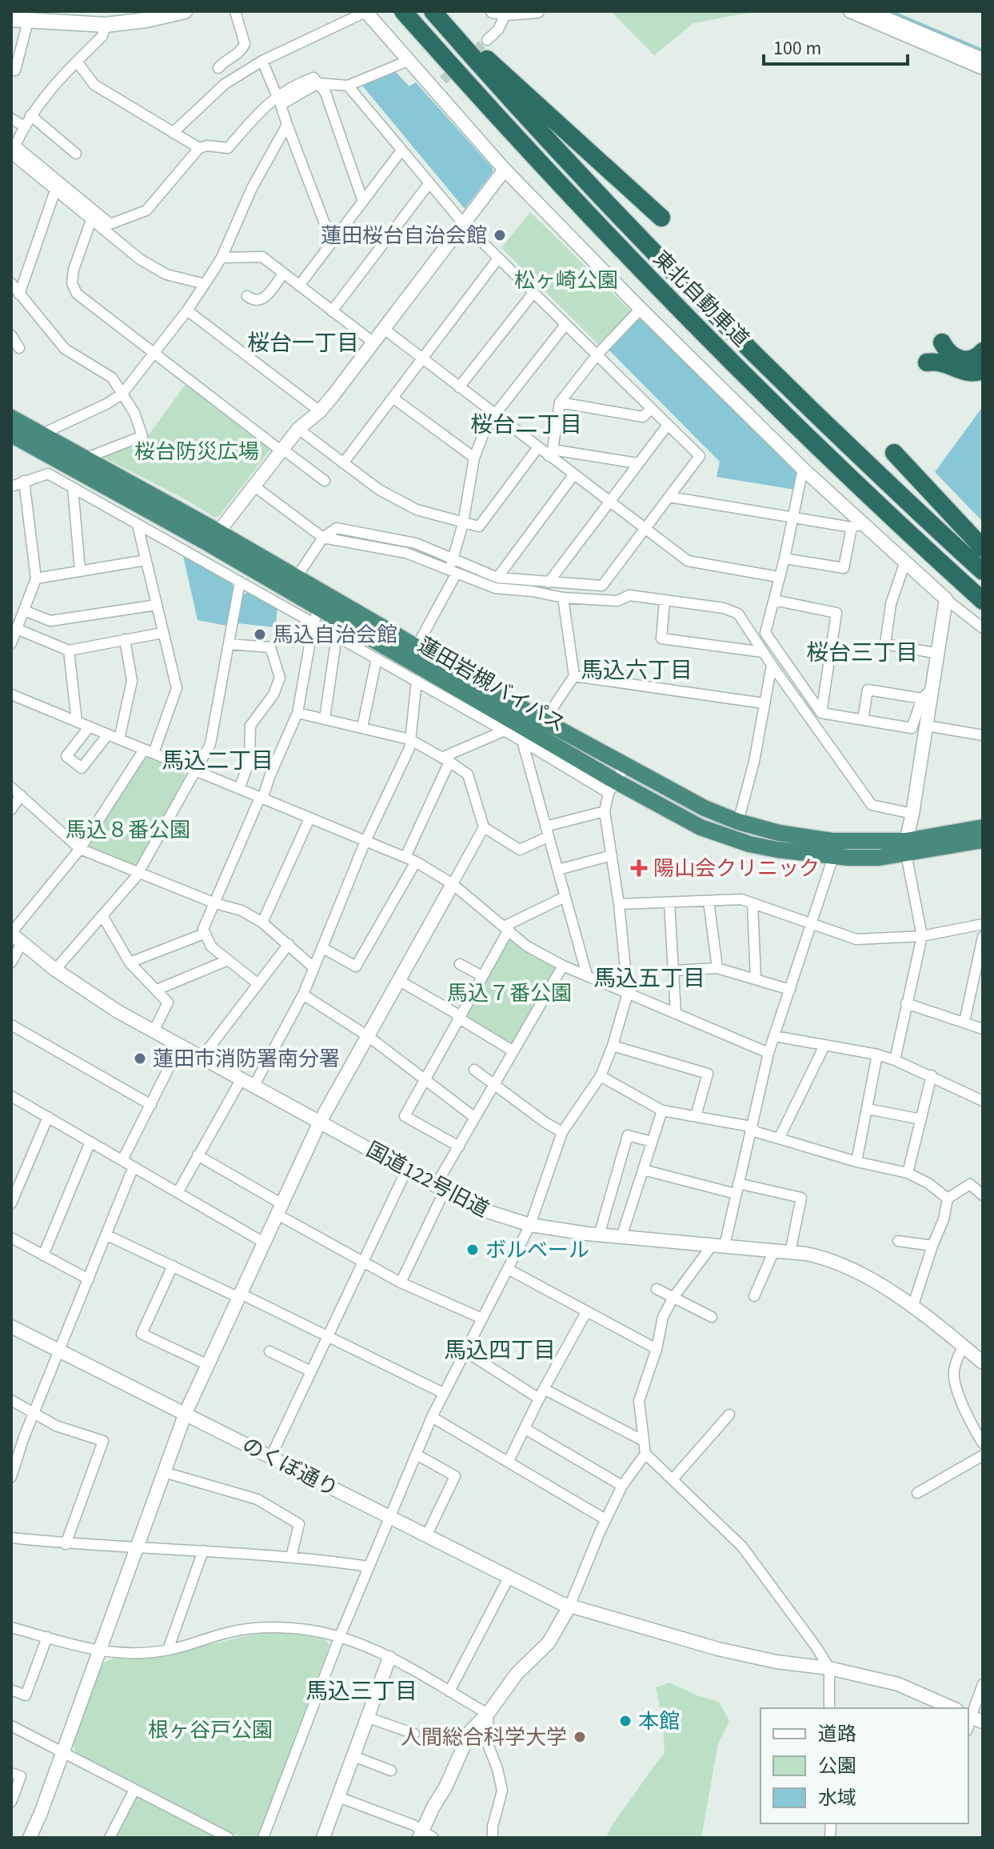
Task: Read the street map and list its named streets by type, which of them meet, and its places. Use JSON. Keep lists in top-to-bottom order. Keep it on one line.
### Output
{"streets":{"highway":["東北自動車道","蓮田岩槻バイパス"],"street":["国道122号旧道","のくぼ通り"]},"districts":["桜台一丁目","桜台二丁目","桜台三丁目","馬込六丁目","馬込二丁目","馬込五丁目","馬込四丁目","馬込三丁目"],"parks":["松ヶ崎公園","桜台防災広場","馬込８番公園","馬込７番公園","根ヶ谷戸公園"],"places":{"other":["蓮田桜台自治会館","馬込自治会館","蓮田市消防署南分署","ボルベール","本館","人間総合科学大学"],"health":["陽山会クリニック"]},"legend":["道路","公園","水域"],"scale_bar":"100 m"}
